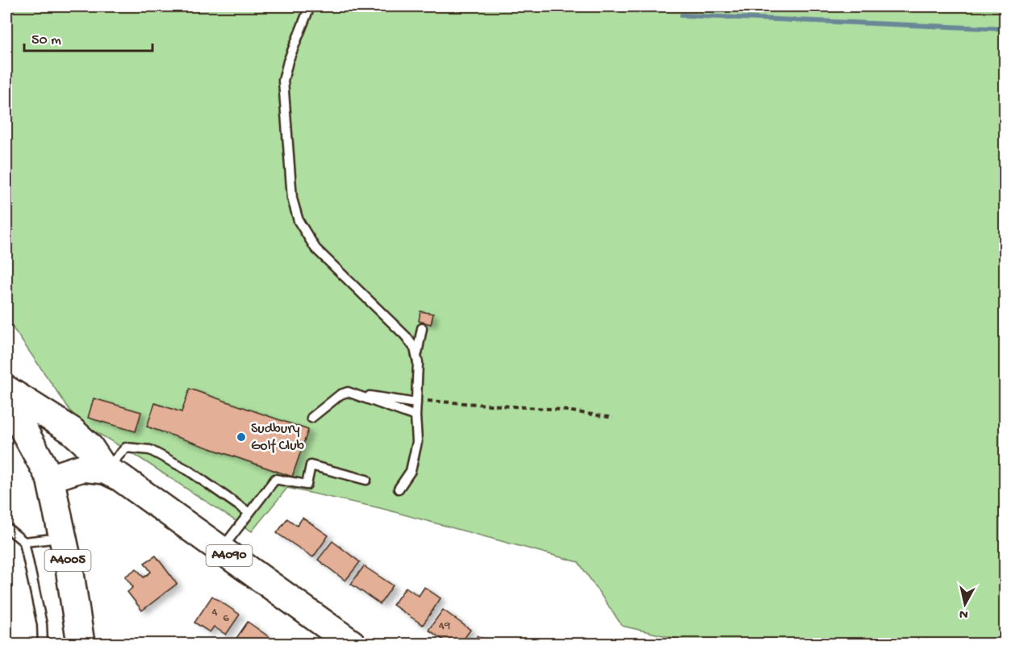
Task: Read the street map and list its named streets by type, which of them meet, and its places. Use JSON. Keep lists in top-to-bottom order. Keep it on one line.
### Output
{"streets":{"main road":["A4090","A4005"]},"crossings":[["A4090","A4005"]],"places":["Sudbury Golf Club"],"house_numbers":["4","6","49"],"scale_bar":"50 m","north":"bottom"}
